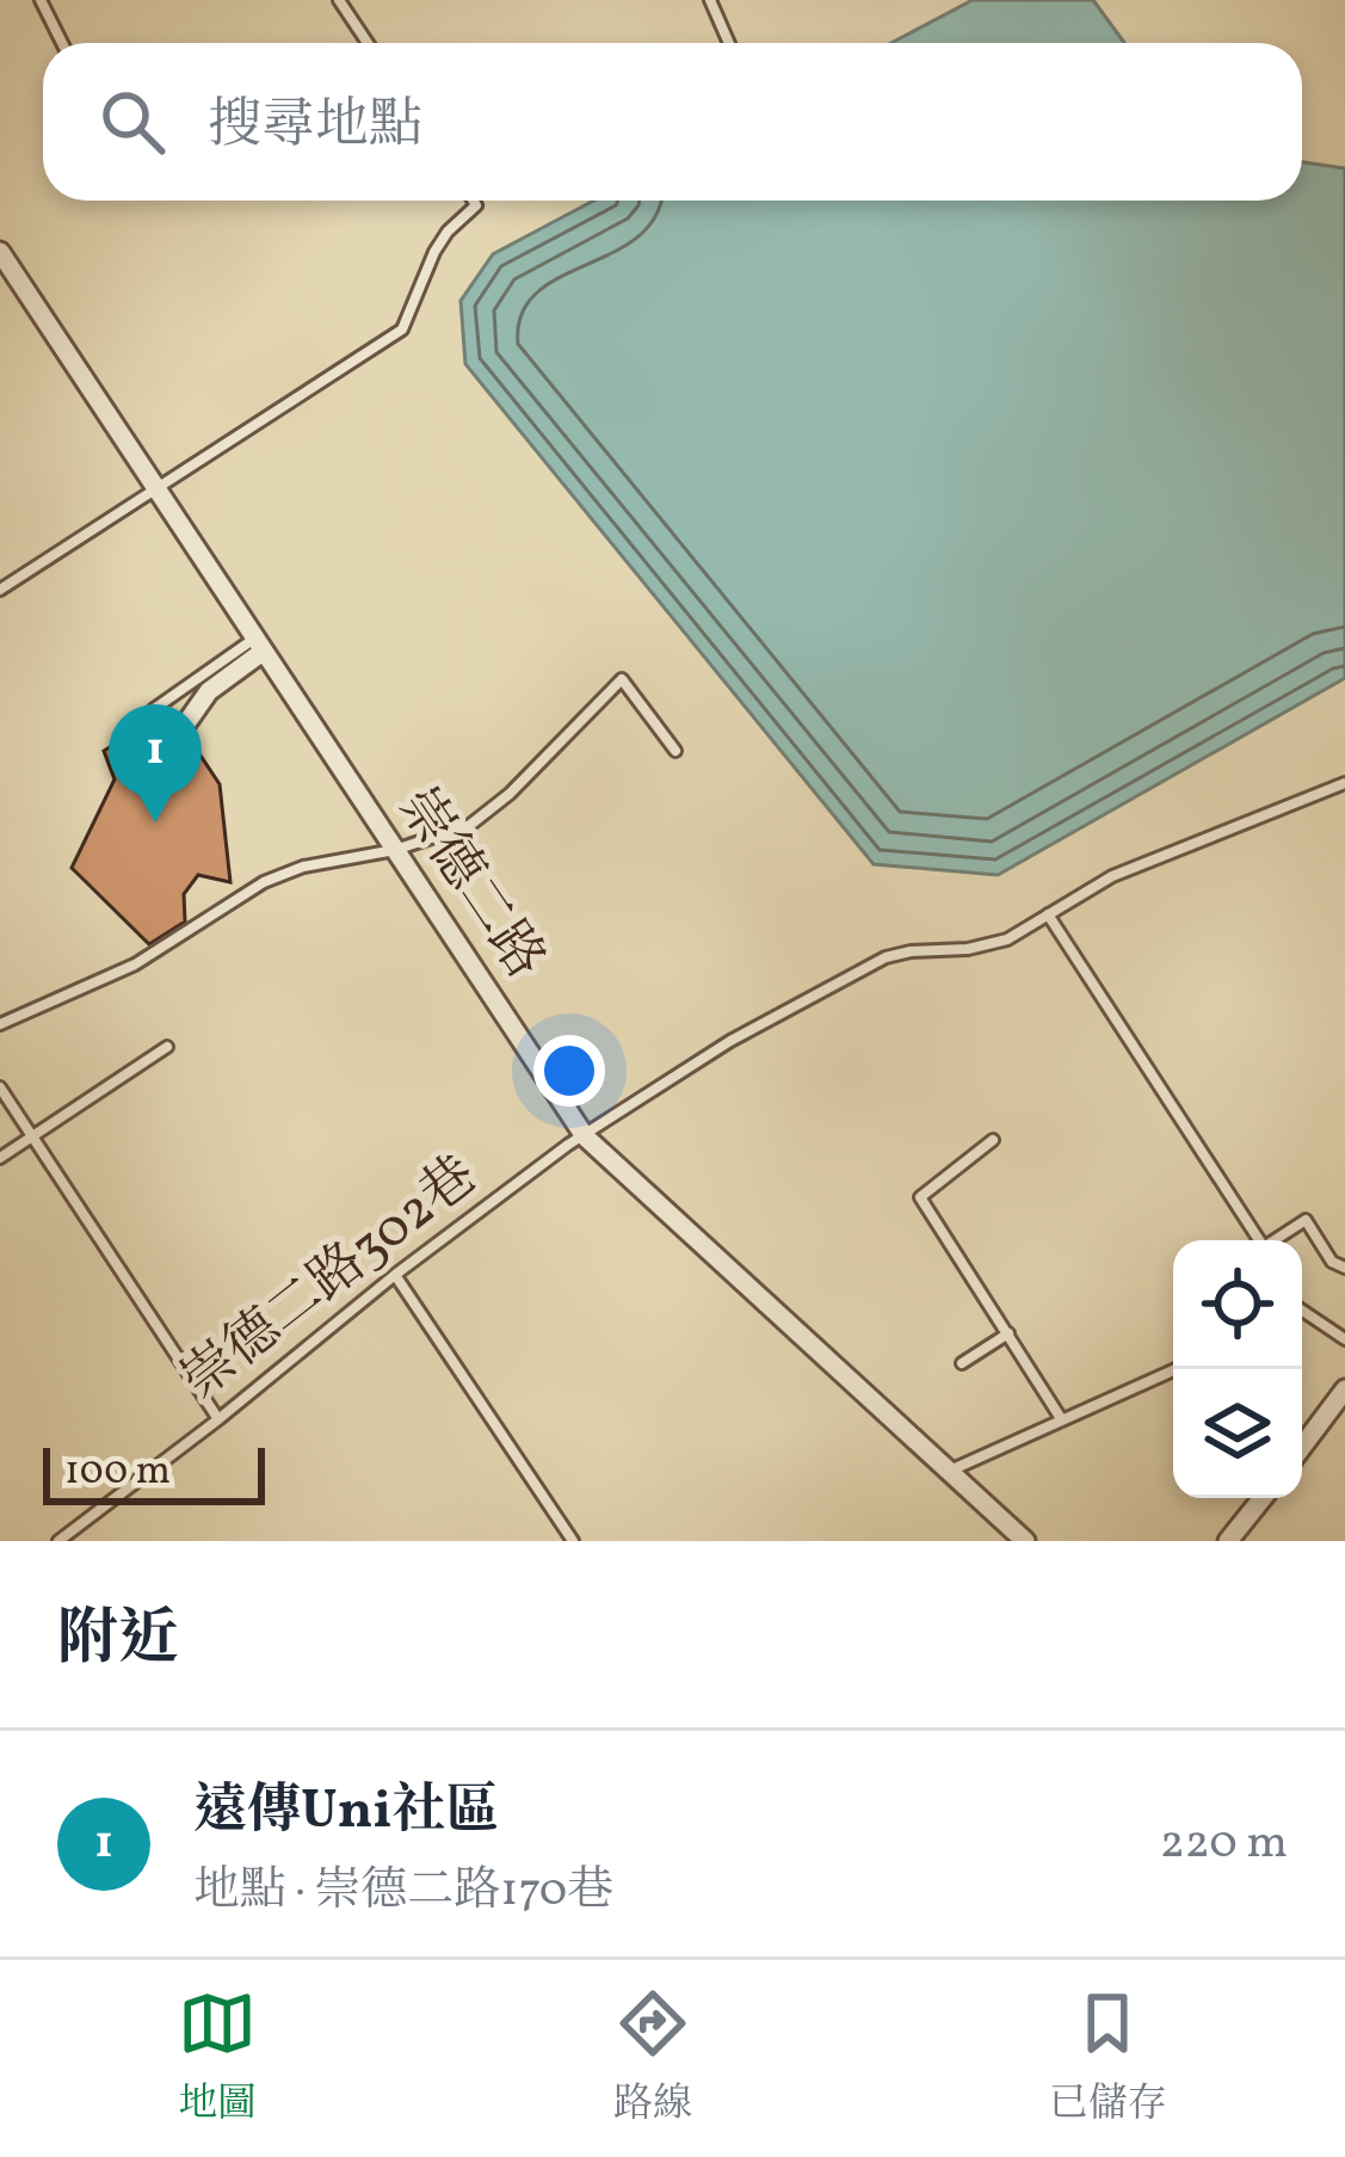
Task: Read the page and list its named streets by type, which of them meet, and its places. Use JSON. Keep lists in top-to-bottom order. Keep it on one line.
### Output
{"streets":{"street":["崇德二路"],"lane":["崇德二路302巷"]},"crossings":[["崇德二路","崇德二路302巷"]],"scale_bar":"100 m","page":{"search":"搜尋地點","pins":"1","scale":"100 m","heading":"附近","list":[{"mark":"1","name":"遠傳Uni社區","note":"地點 · 崇德二路170巷","value":"220 m"}],"nav":["地圖","路線","已儲存"]}}
